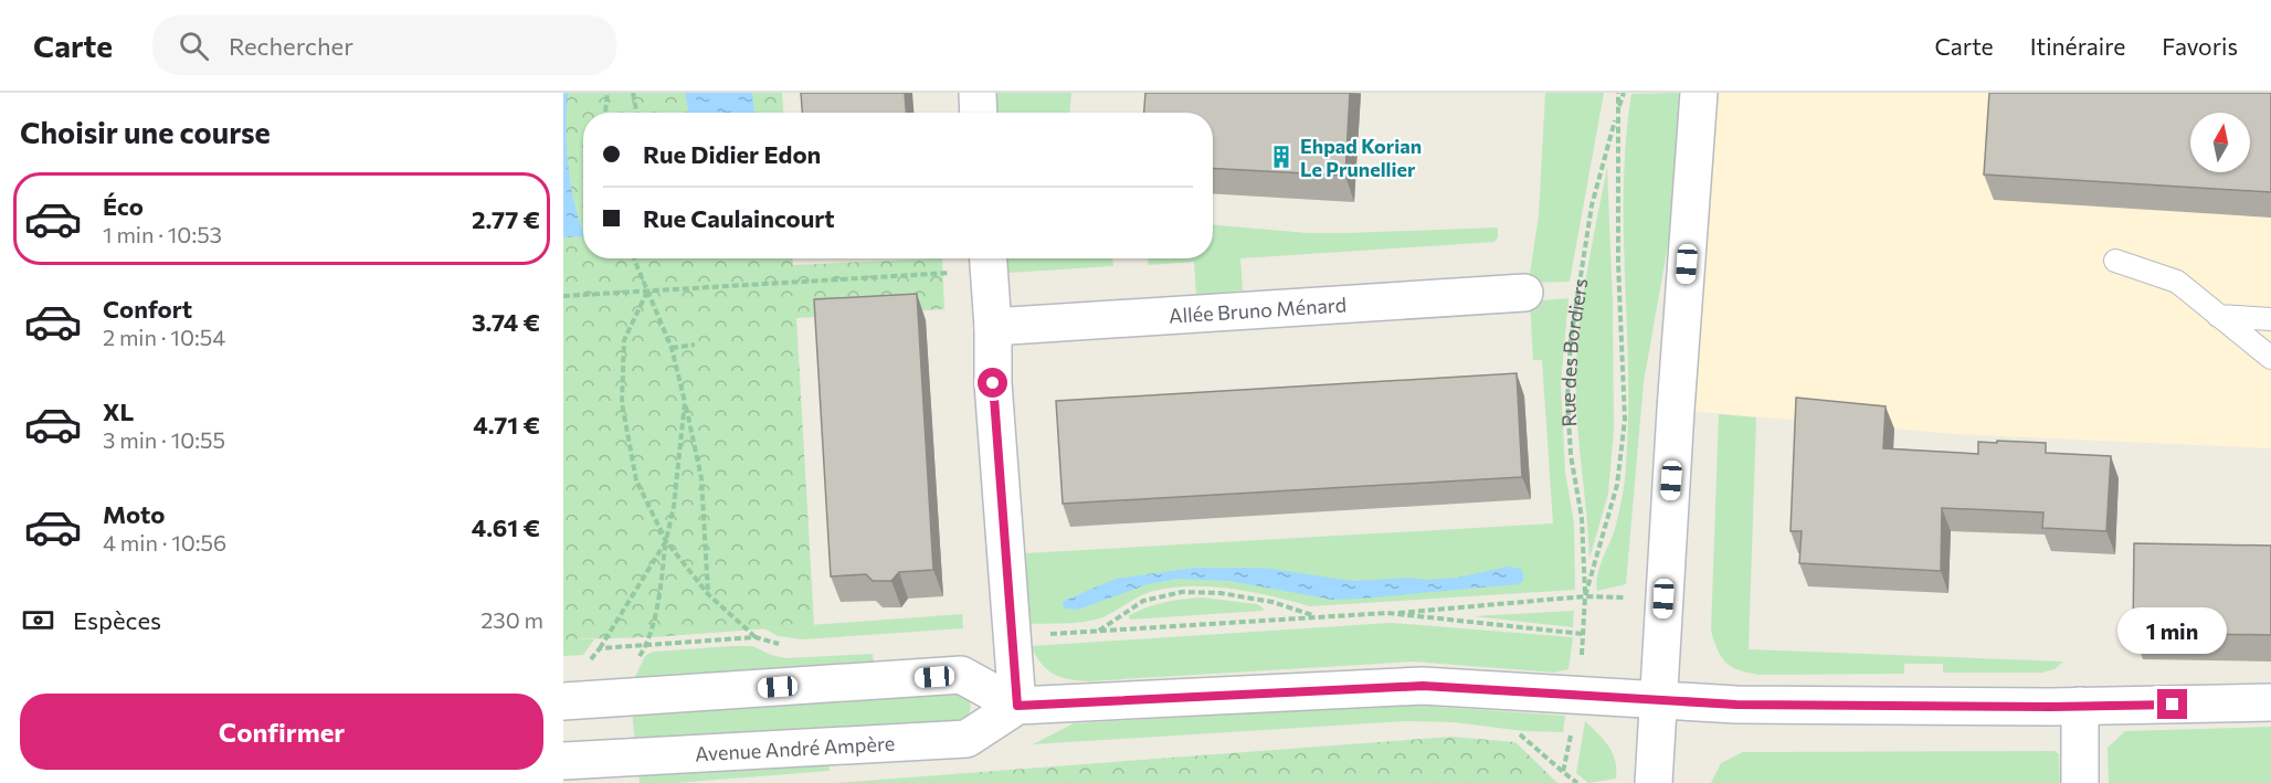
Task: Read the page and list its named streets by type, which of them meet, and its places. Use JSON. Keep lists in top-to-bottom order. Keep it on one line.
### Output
{"streets":{"street":["Allée Bruno Ménard","Avenue André Ampère"],"path":["Rue des Bordiers"]},"places":{"building":["Ehpad Korian Le Prunellier"]},"north":"top","page":{"header":"Carte","search":"Rechercher","nav":["Carte","Itinéraire","Favoris"],"heading":"Choisir une course","banner":["Rue Didier Edon","Rue Caulaincourt"],"list":[{"name":"Éco","note":"1 min · 10:53","value":"2.77 €"},{"name":"Confort","note":"2 min · 10:54","value":"3.74 €"},{"name":"XL","note":"3 min · 10:55","value":"4.71 €"},{"name":"Moto","note":"4 min · 10:56","value":"4.61 €"}],"pay":["Espèces","230 m"],"bubble":"1 min","buttons":"Confirmer"}}
